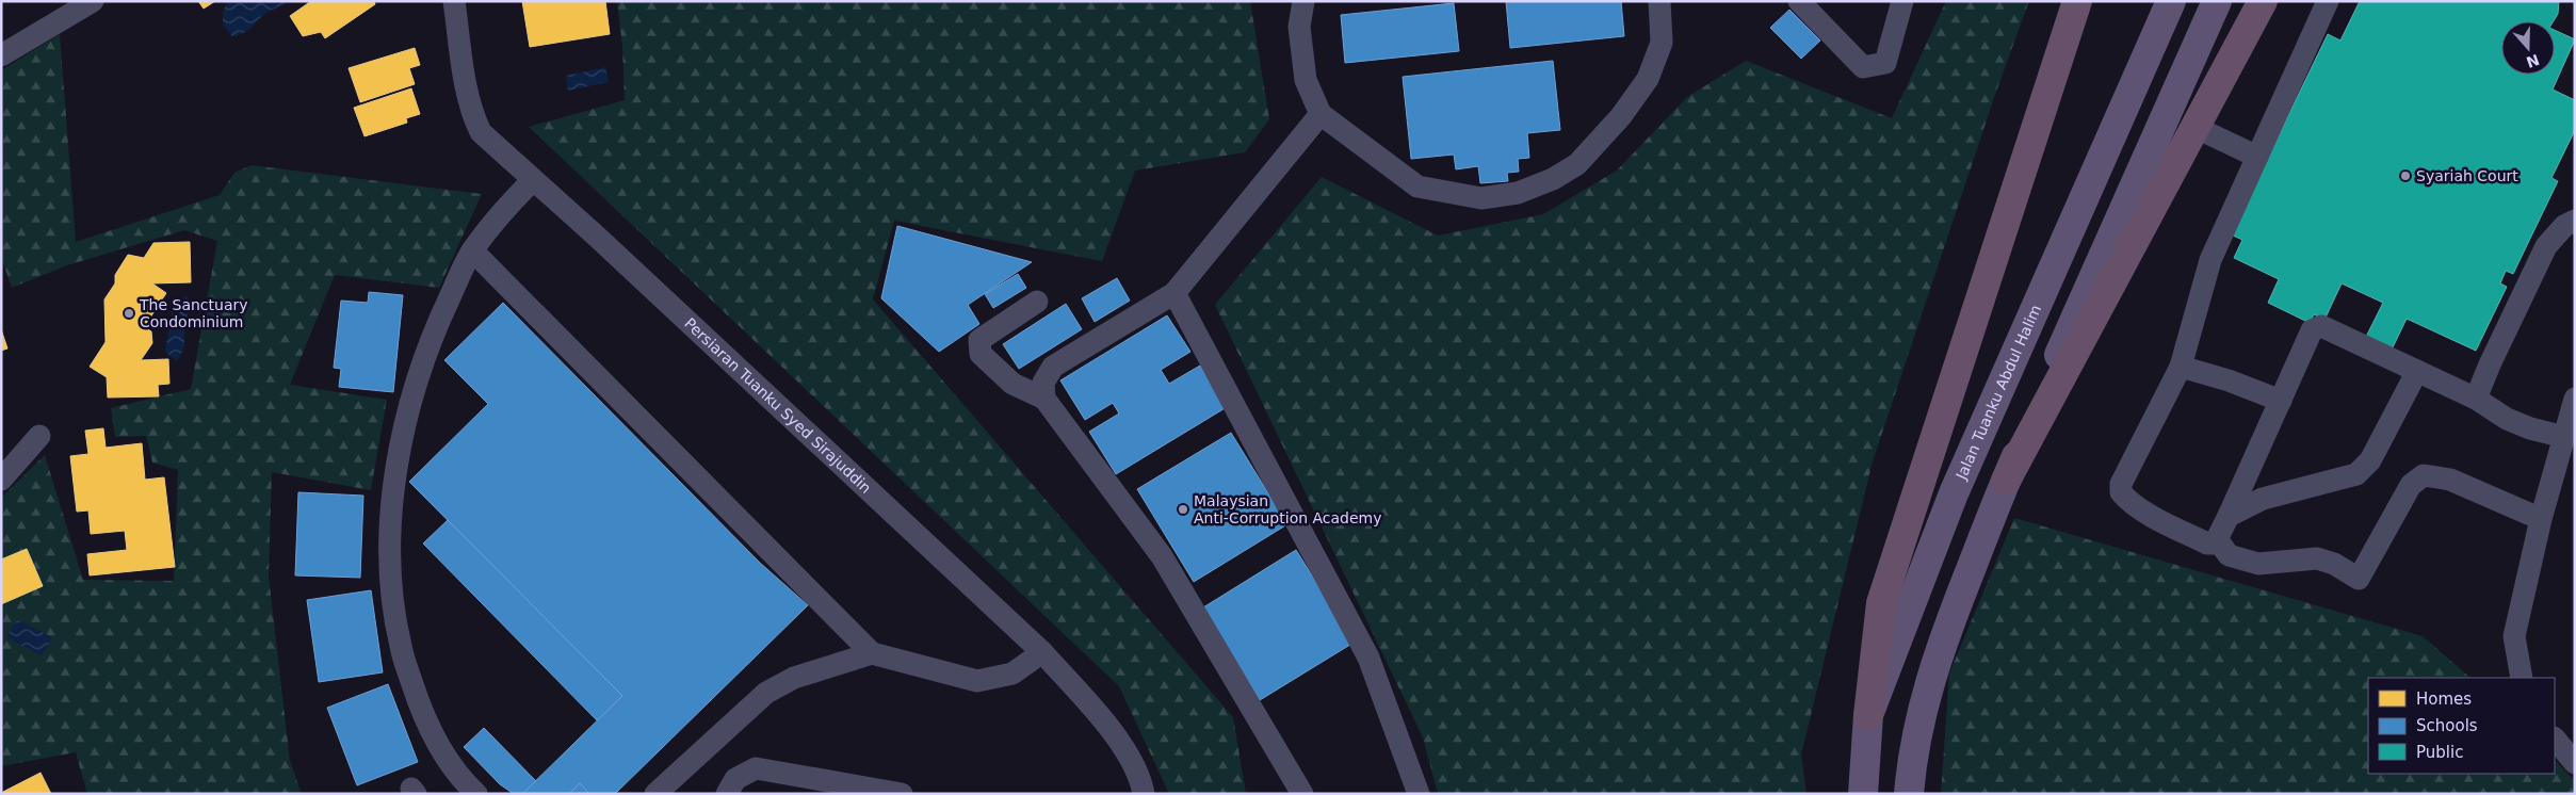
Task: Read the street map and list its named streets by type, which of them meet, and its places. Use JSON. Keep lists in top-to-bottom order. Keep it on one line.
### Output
{"streets":{"main road":["Jalan Tuanku Abdul Halim"],"street":["Persiaran Tuanku Syed Sirajuddin"]},"places":["Syariah Court","The Sanctuary Condominium","Malaysian Anti-Corruption Academy"],"legend":["Homes","Schools","Public"],"north":"bottom"}
